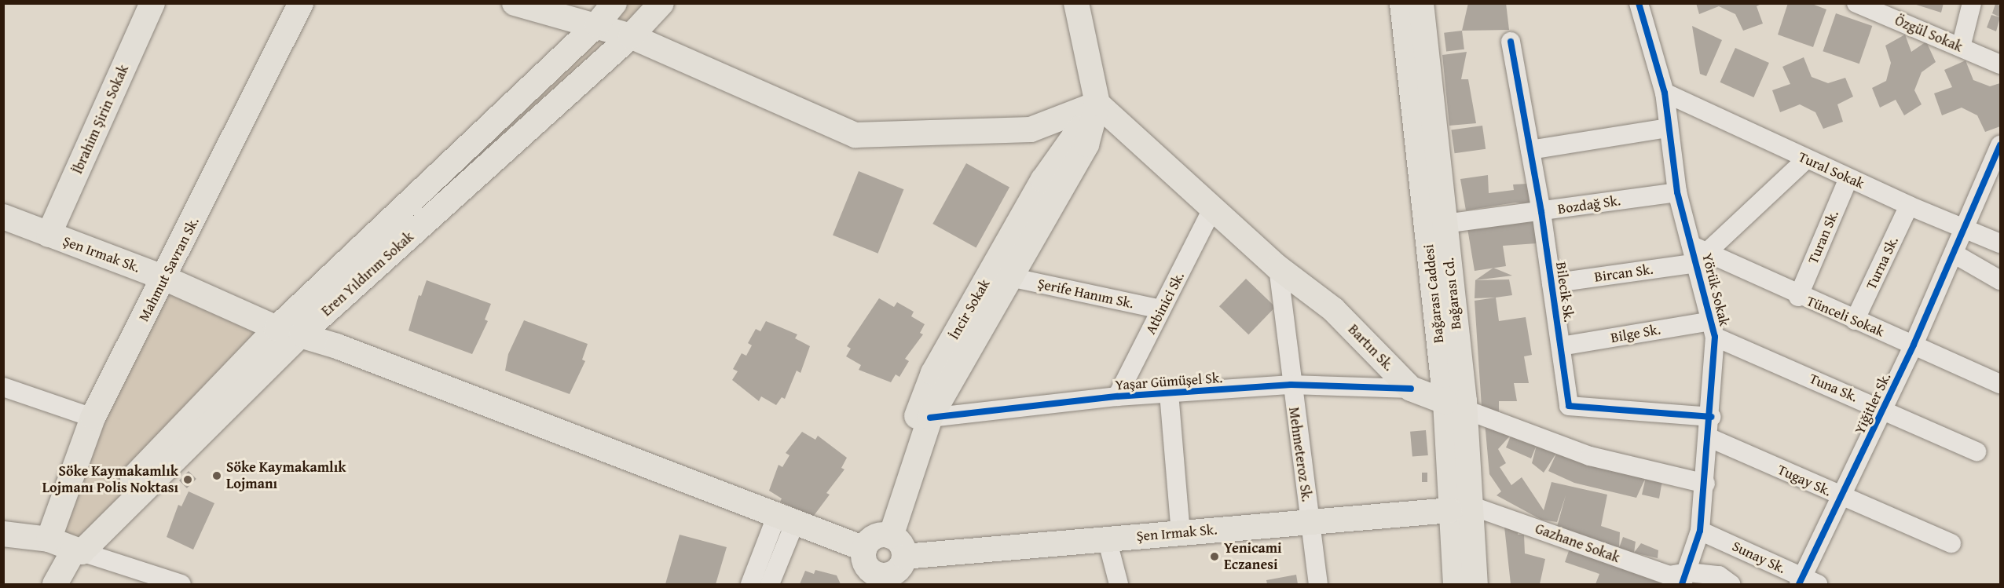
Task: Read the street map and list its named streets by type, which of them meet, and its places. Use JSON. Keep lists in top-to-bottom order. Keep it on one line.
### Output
{"streets":{"main road":["İbrahim Şirin Sokak","Şen Irmak Sk.","Mahmut Savran Sk.","Eren Yıldırım Sokak","Bağarası Caddesi","Bağarası Cd.","İncir Sokak","Bartın Sk."],"street":["Özgül Sokak","Tural Sokak","Bozdağ Sk.","Turan Sk.","Turna Sk.","Bircan Sk.","Yörük Sokak","Bilecik Sk.","Şerife Hanım Sk.","Atbinici Sk.","Tünceli Sokak","Bilge Sk.","Yaşar Gümüşel Sk.","Tuna Sk.","Yiğitler Sk.","Mehmeteroz Sk.","Tugay Sk.","Gazhane Sokak","Sunay Sk."]},"crossings":[["İbrahim Şirin Sokak","Şen Irmak Sk."],["Tural Sokak","Turan Sk."],["Tural Sokak","Turna Sk."],["Tural Sokak","Yörük Sokak"],["Tural Sokak","Yiğitler Sk."],["Bozdağ Sk.","Yörük Sokak"],["Bozdağ Sk.","Bilecik Sk."],["Bozdağ Sk.","Bağarası Cd."],["Turan Sk.","Tünceli Sokak"],["Şen Irmak Sk.","Mahmut Savran Sk."],["Şen Irmak Sk.","Eren Yıldırım Sokak"],["Şen Irmak Sk.","Bağarası Caddesi"],["Şen Irmak Sk.","İncir Sokak"],["Şen Irmak Sk.","Mehmeteroz Sk."],["Şen Irmak Sk.","Gazhane Sokak"],["Turna Sk.","Tünceli Sokak"],["Mahmut Savran Sk.","Eren Yıldırım Sokak"],["Bircan Sk.","Yörük Sokak"],["Bircan Sk.","Bilecik Sk."],["Bircan Sk.","Tünceli Sokak"],["Yörük Sokak","Bilecik Sk."],["Yörük Sokak","Tünceli Sokak"],["Yörük Sokak","Bilge Sk."],["Yörük Sokak","Bartın Sk."],["Yörük Sokak","Tuna Sk."],["Yörük Sokak","Tugay Sk."],["Yörük Sokak","Gazhane Sokak"],["Yörük Sokak","Sunay Sk."],["Bilecik Sk.","Bilge Sk."],["Şerife Hanım Sk.","Atbinici Sk."],["Şerife Hanım Sk.","İncir Sokak"],["Bağarası Caddesi","Bağarası Cd."],["Bağarası Caddesi","Bartın Sk."],["Bağarası Caddesi","Gazhane Sokak"],["Bağarası Cd.","Bartın Sk."],["Atbinici Sk.","Bartın Sk."],["Atbinici Sk.","Yaşar Gümüşel Sk."],["İncir Sokak","Bartın Sk."],["İncir Sokak","Yaşar Gümüşel Sk."],["Tünceli Sokak","Yiğitler Sk."],["Bilge Sk.","Tuna Sk."],["Bartın Sk.","Yaşar Gümüşel Sk."],["Bartın Sk.","Mehmeteroz Sk."],["Yaşar Gümüşel Sk.","Mehmeteroz Sk."],["Tuna Sk.","Yiğitler Sk."],["Yiğitler Sk.","Tugay Sk."],["Yiğitler Sk.","Sunay Sk."]],"places":["Söke Kaymakamlık Lojmanı","Söke Kaymakamlık Lojmanı Polis Noktası","Yenicami Eczanesi"]}
